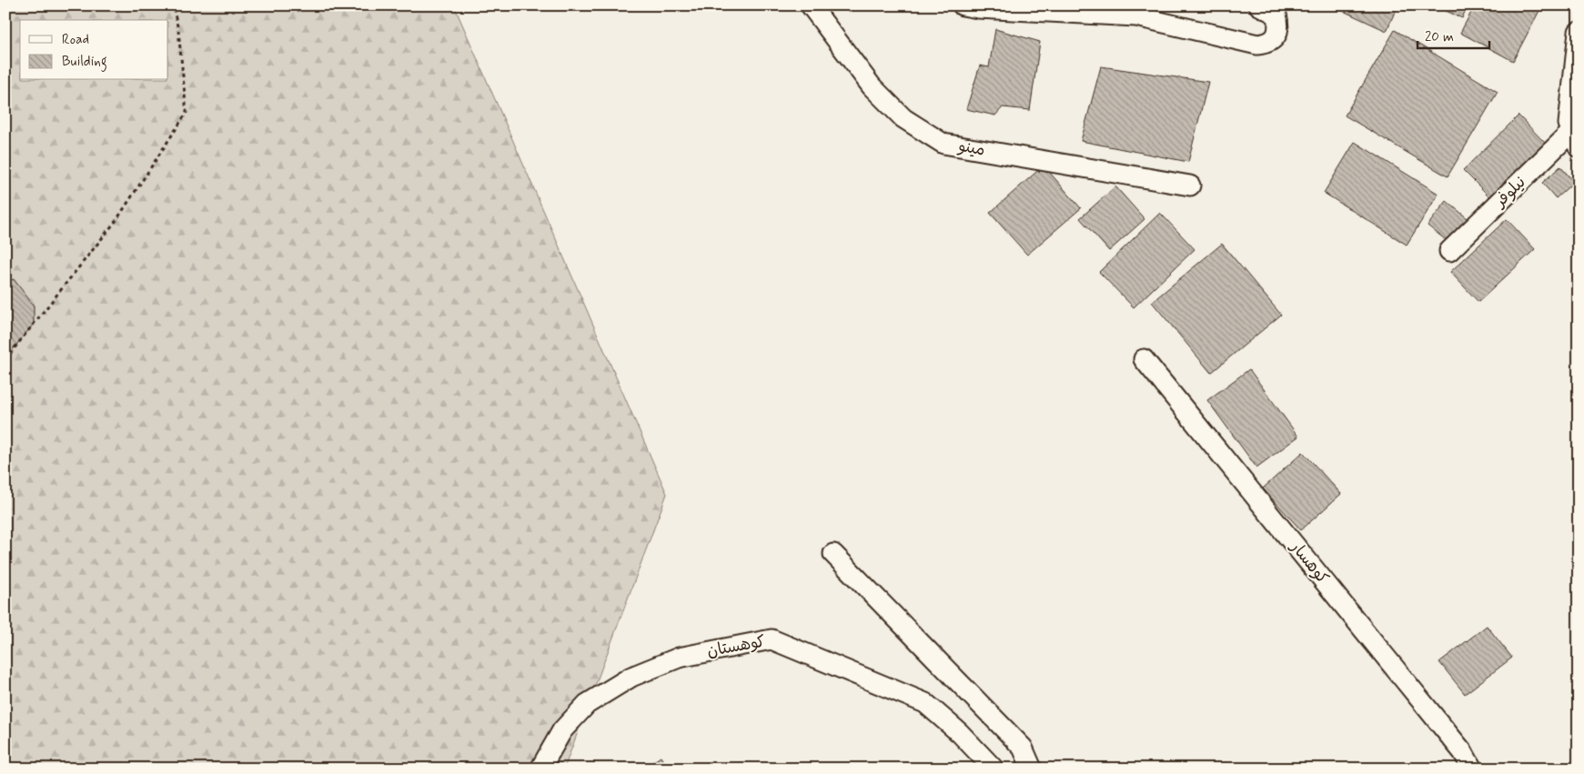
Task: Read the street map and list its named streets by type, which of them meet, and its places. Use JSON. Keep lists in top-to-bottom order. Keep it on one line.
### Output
{"streets":{"street":["مینو","نیلوفر","کوهسار","کوهستان"]},"legend":["Road","Building"],"scale_bar":"20 m"}
